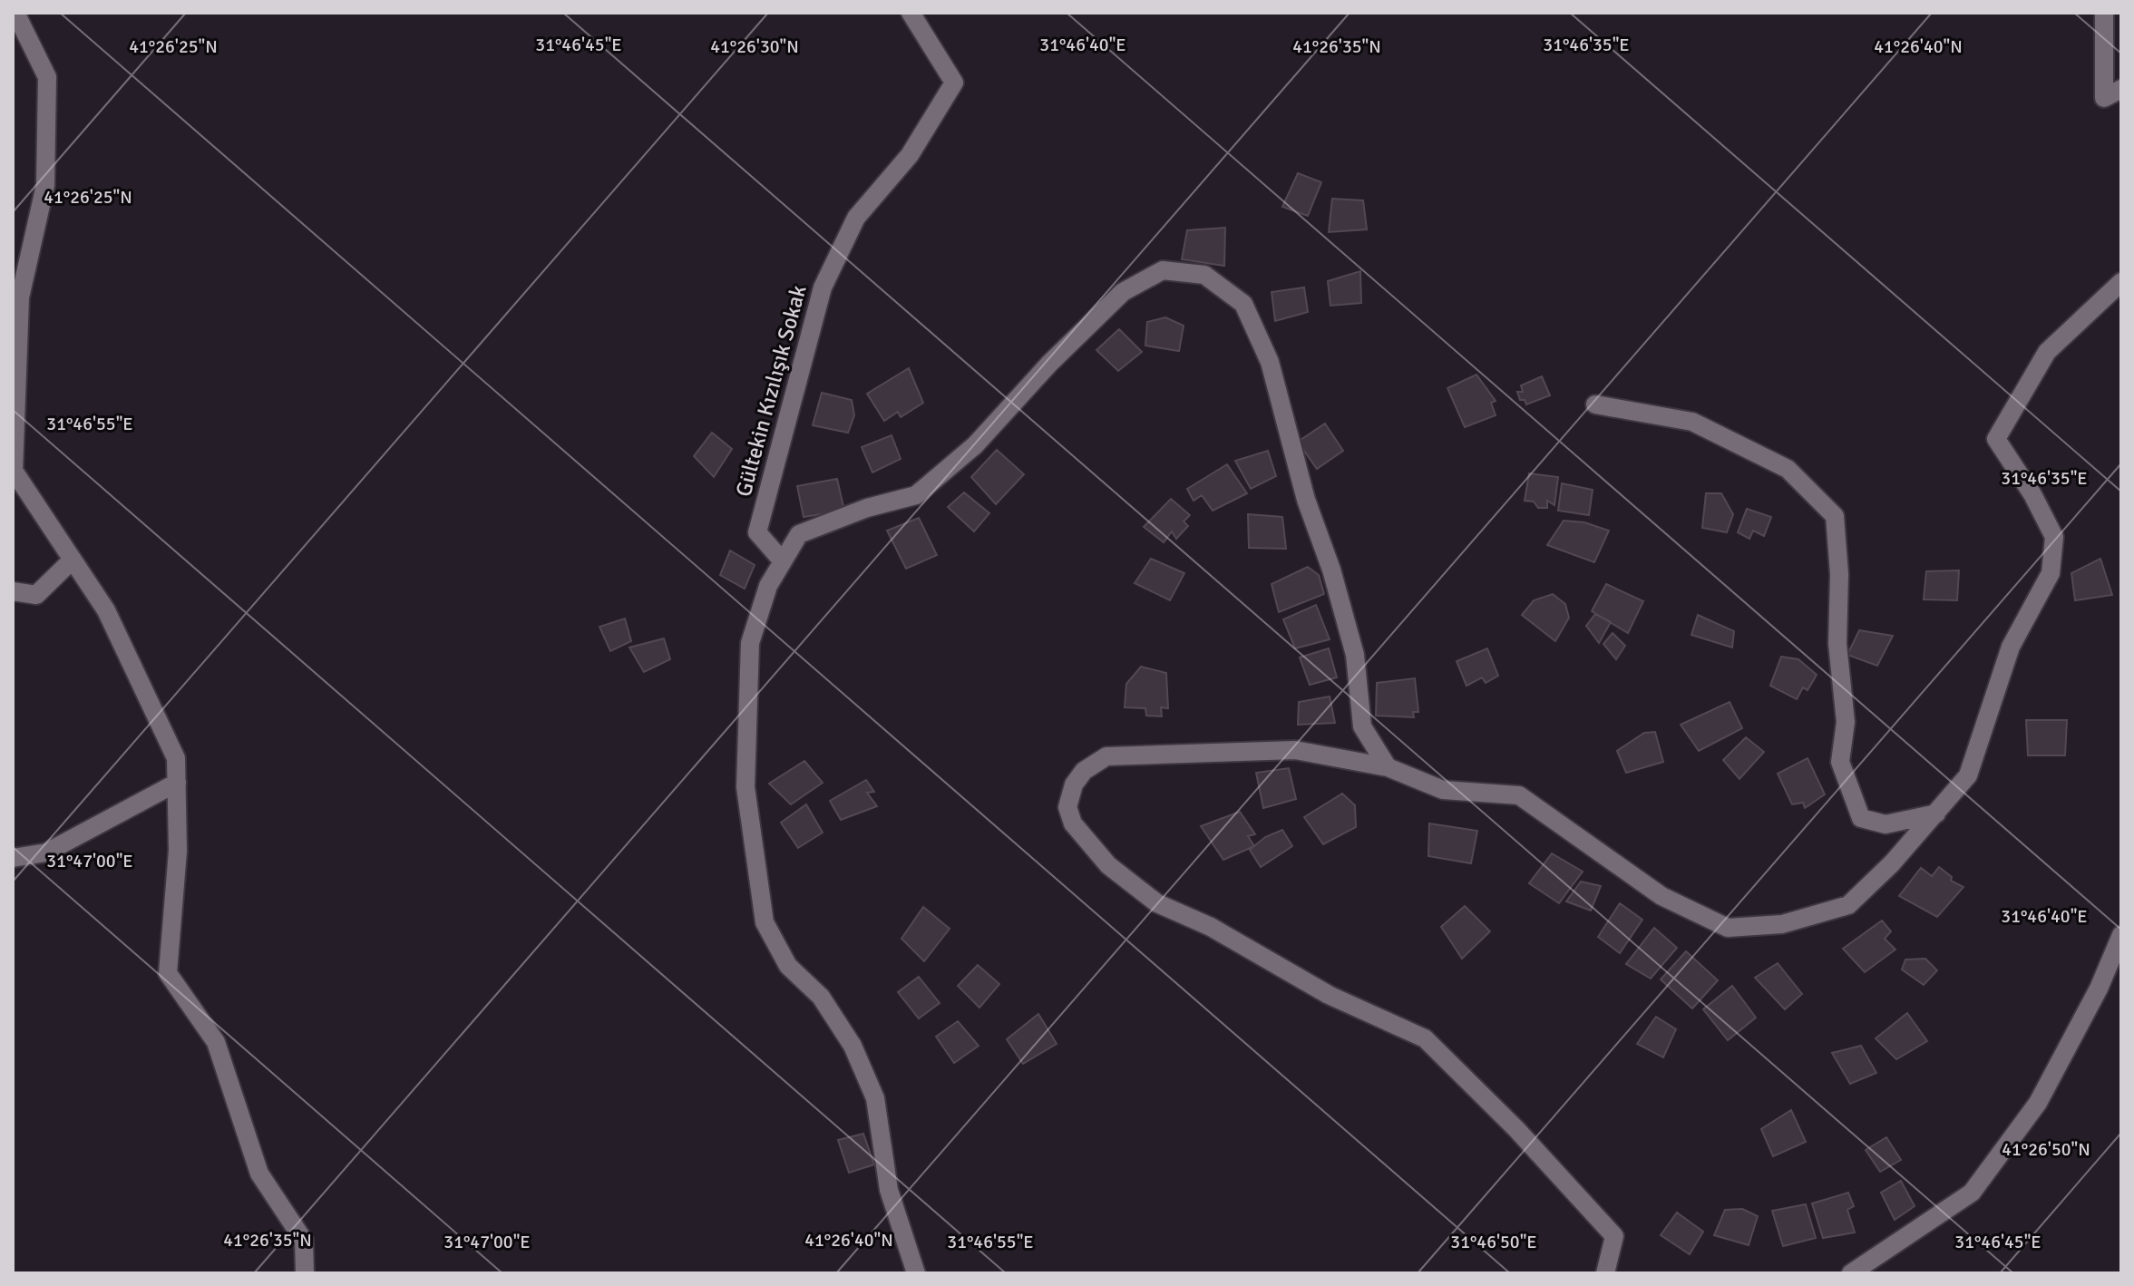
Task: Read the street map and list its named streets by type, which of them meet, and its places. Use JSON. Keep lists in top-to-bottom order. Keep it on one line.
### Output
{"streets":{"street":["Gültekin Kızılışık Sokak"]},"coordinates":["31°46'45\"E","31°46'40\"E","31°46'35\"E","41°26'25\"N","41°26'30\"N","41°26'35\"N","41°26'40\"N","31°46'55\"E","31°47'00\"E","41°26'50\"N","31°46'50\"E"]}
